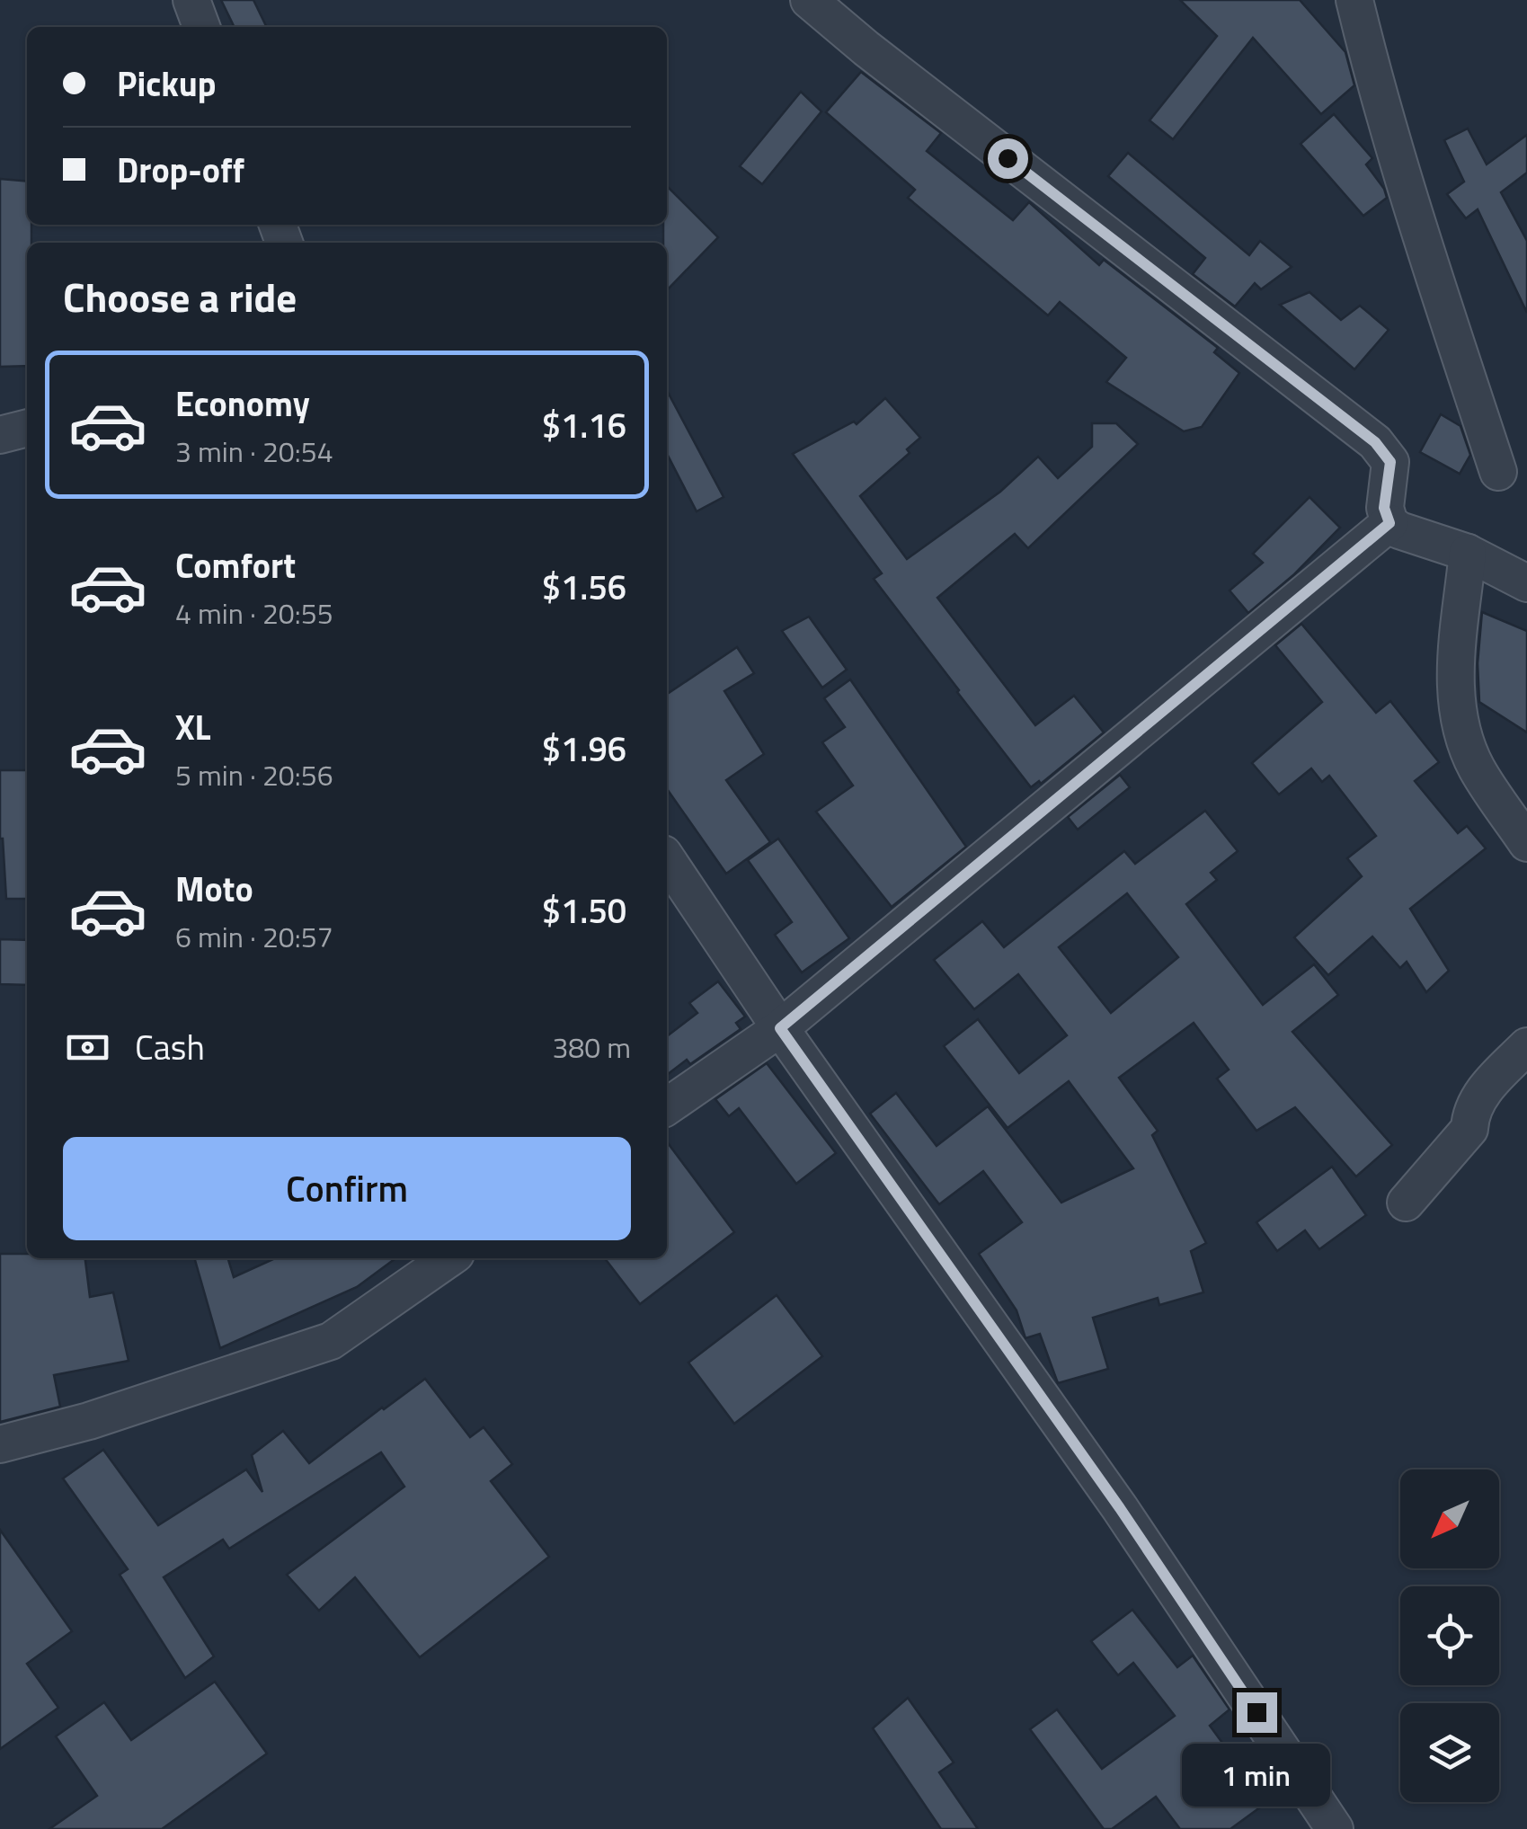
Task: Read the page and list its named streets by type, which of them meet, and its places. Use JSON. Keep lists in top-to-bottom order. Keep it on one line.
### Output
{"north":"bottom left","page":{"banner":["Pickup","Drop-off"],"heading":"Choose a ride","list":[{"name":"Economy","note":"3 min · 20:54","value":"$1.16"},{"name":"Comfort","note":"4 min · 20:55","value":"$1.56"},{"name":"XL","note":"5 min · 20:56","value":"$1.96"},{"name":"Moto","note":"6 min · 20:57","value":"$1.50"}],"pay":["Cash","380 m"],"buttons":"Confirm","bubble":"1 min"}}
